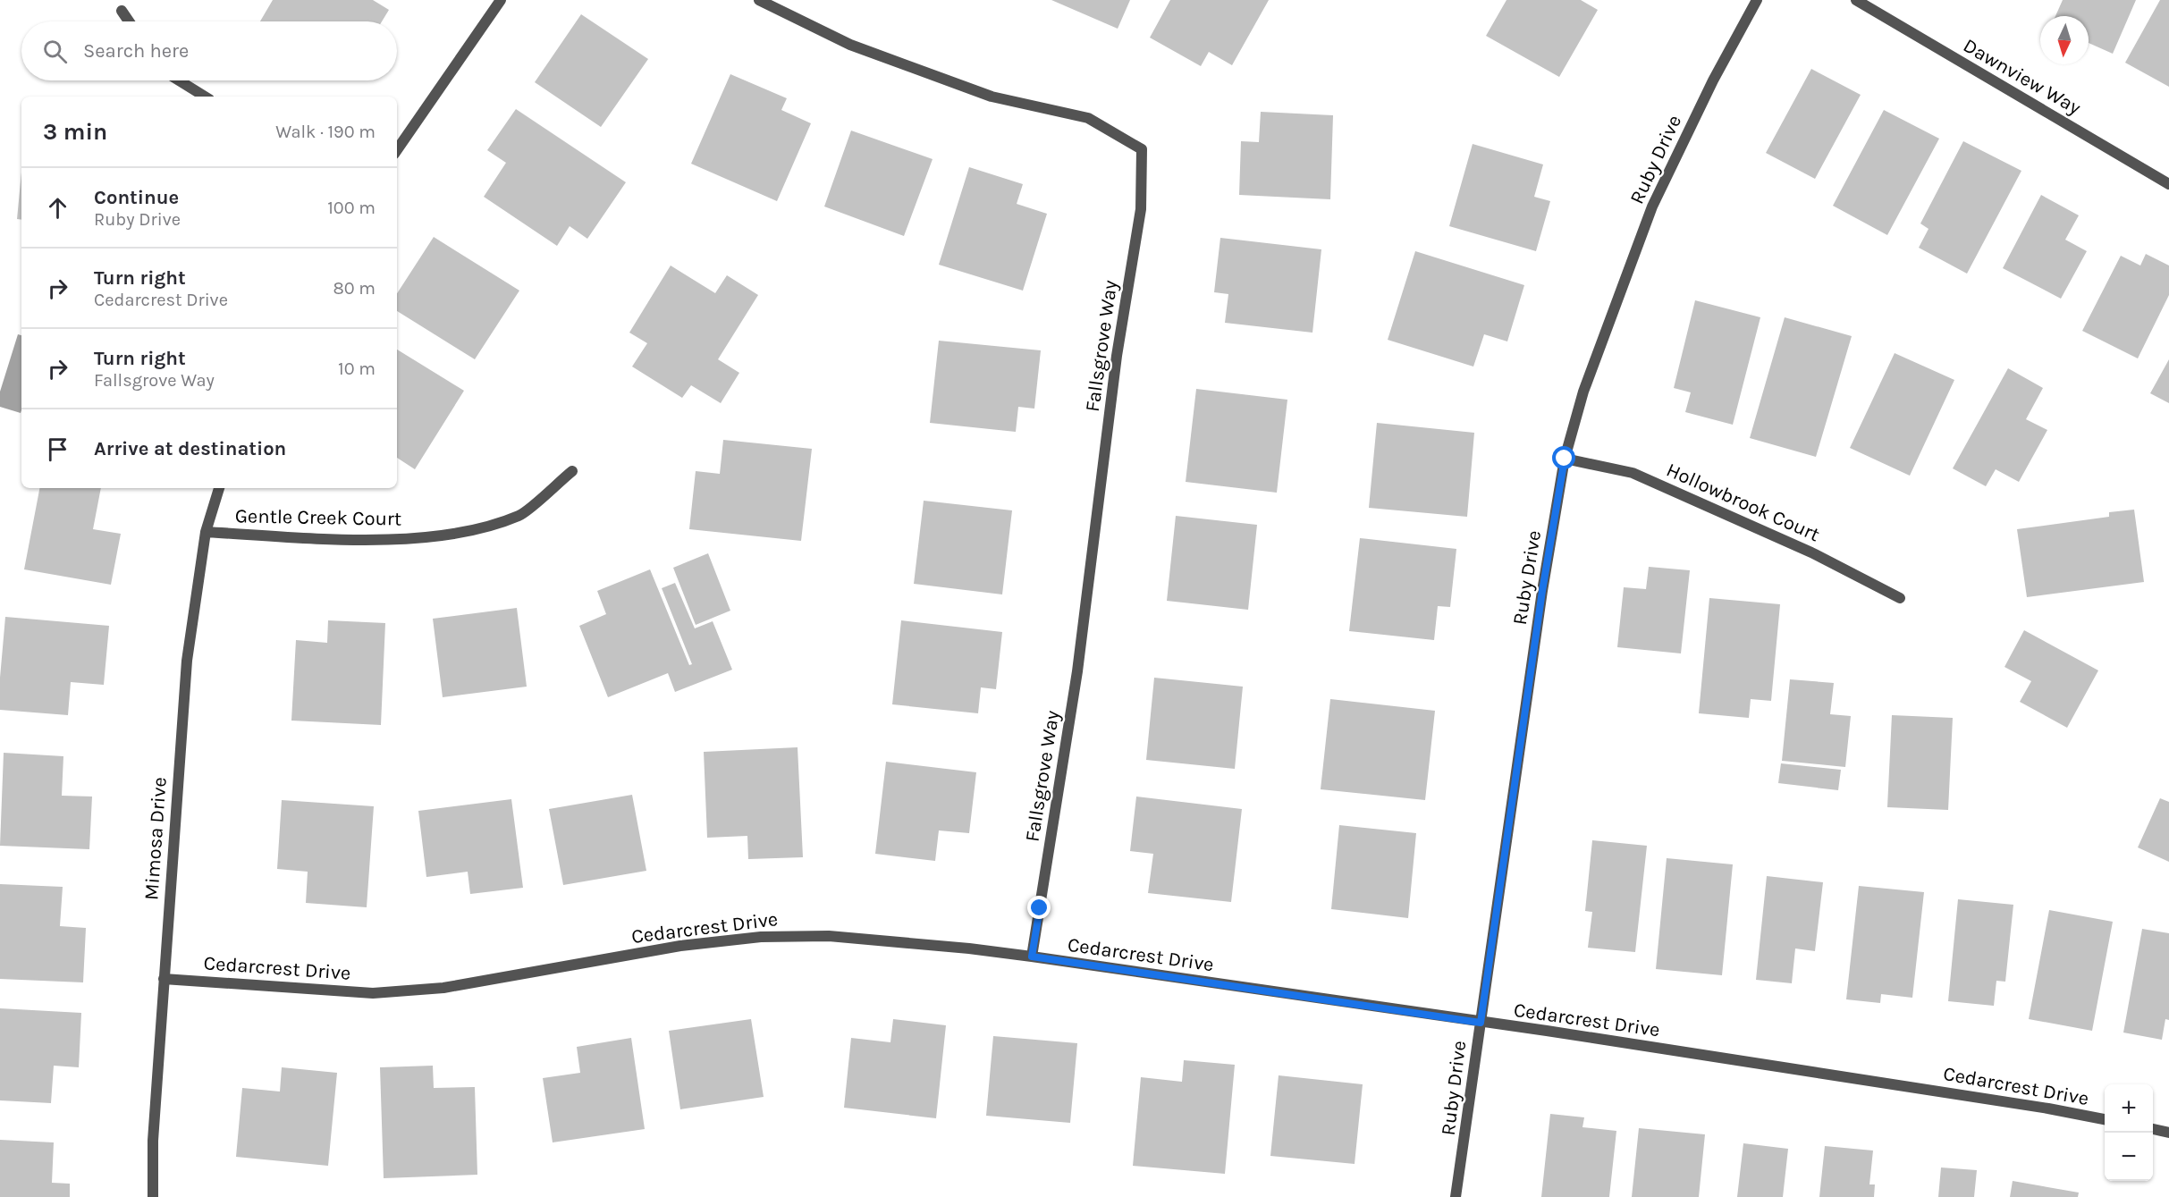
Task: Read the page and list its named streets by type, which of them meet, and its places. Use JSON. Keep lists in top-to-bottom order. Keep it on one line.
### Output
{"streets":{"street":["Dawnview Way","Ruby Drive","Fallsgrove Way","Hollowbrook Court","Gentle Creek Court","Mimosa Drive","Cedarcrest Drive"]},"crossings":[["Ruby Drive","Hollowbrook Court"],["Ruby Drive","Cedarcrest Drive"],["Fallsgrove Way","Cedarcrest Drive"],["Gentle Creek Court","Mimosa Drive"],["Mimosa Drive","Cedarcrest Drive"]],"north":"bottom","page":{"search":"Search here","heading":["3 min","Walk · 190 m"],"list":[["Continue","Ruby Drive","100 m"],["Turn right","Cedarcrest Drive","80 m"],["Turn right","Fallsgrove Way","10 m"],"Arrive at destination"],"map_buttons":["+","−"]}}
